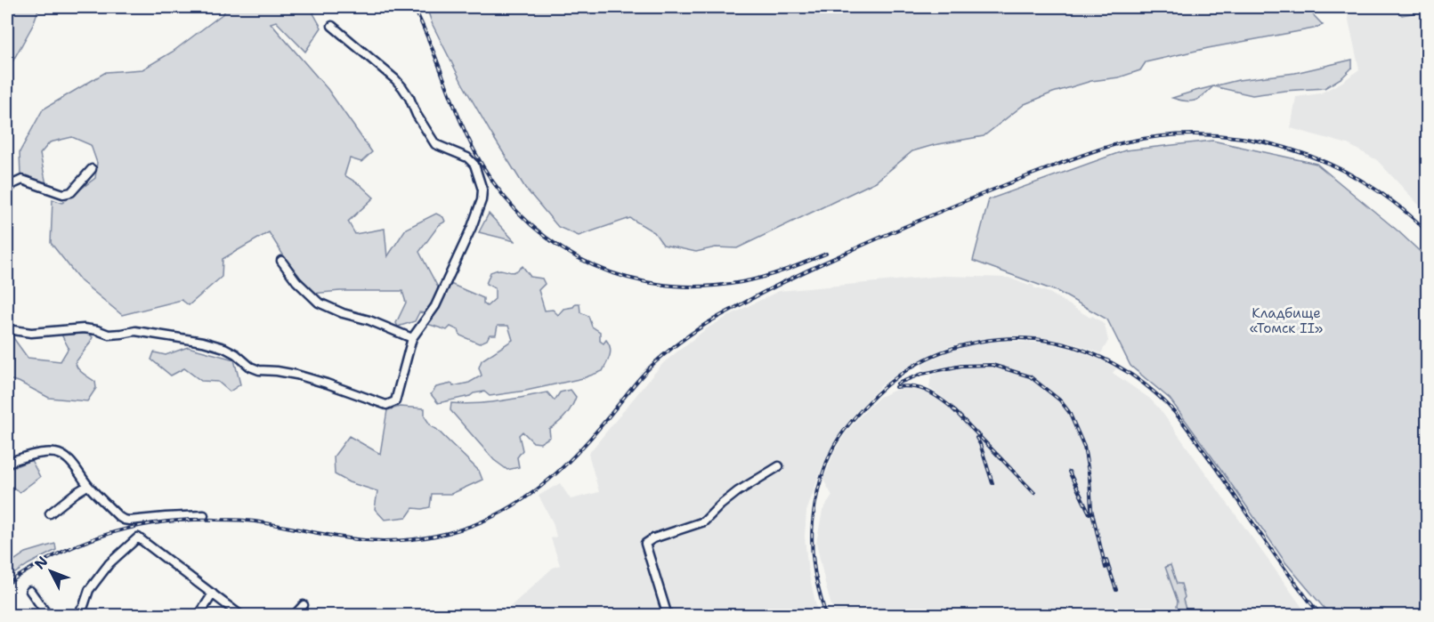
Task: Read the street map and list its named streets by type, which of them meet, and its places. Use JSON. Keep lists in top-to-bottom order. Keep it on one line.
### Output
{"parks":["Кладбище «Томск II»"],"north":"top left"}
